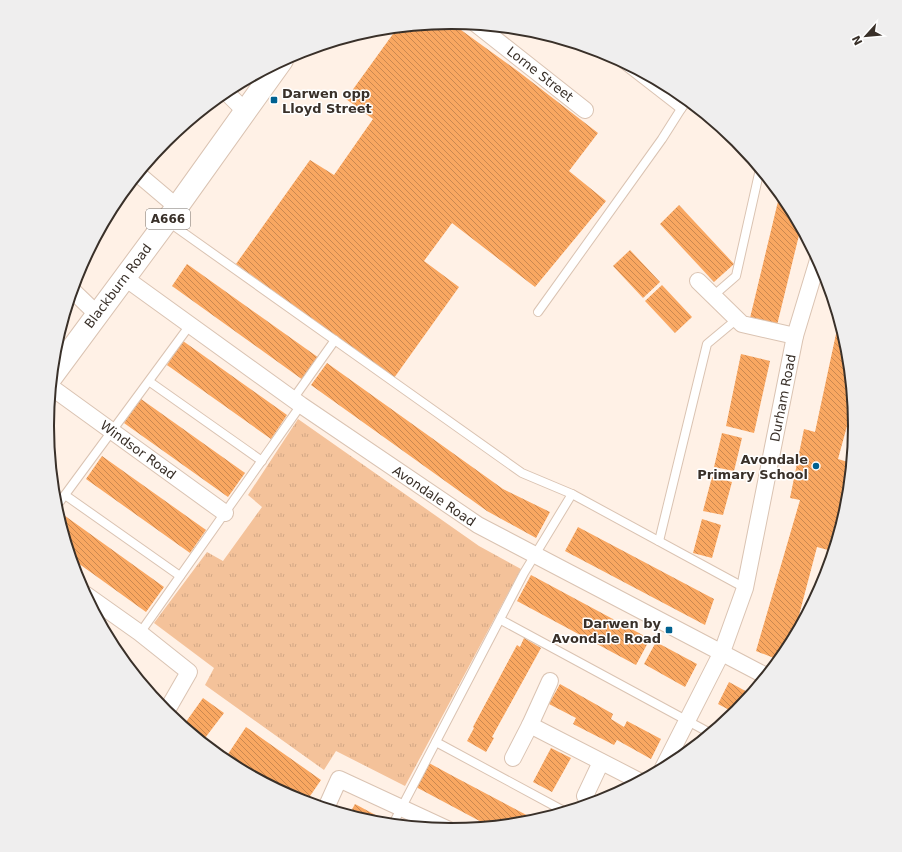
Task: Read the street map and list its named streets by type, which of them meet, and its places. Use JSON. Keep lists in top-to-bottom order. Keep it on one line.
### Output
{"streets":{"highway":["A666","Blackburn Road"],"street":["Lorne Street","Durham Road","Windsor Road","Avondale Road"]},"crossings":[["Blackburn Road","Avondale Road"],["Durham Road","Avondale Road"]],"places":{"transit":["Darwen opp Lloyd Street","Darwen by Avondale Road"],"other":["Avondale Primary School"]},"north":"bottom left"}
